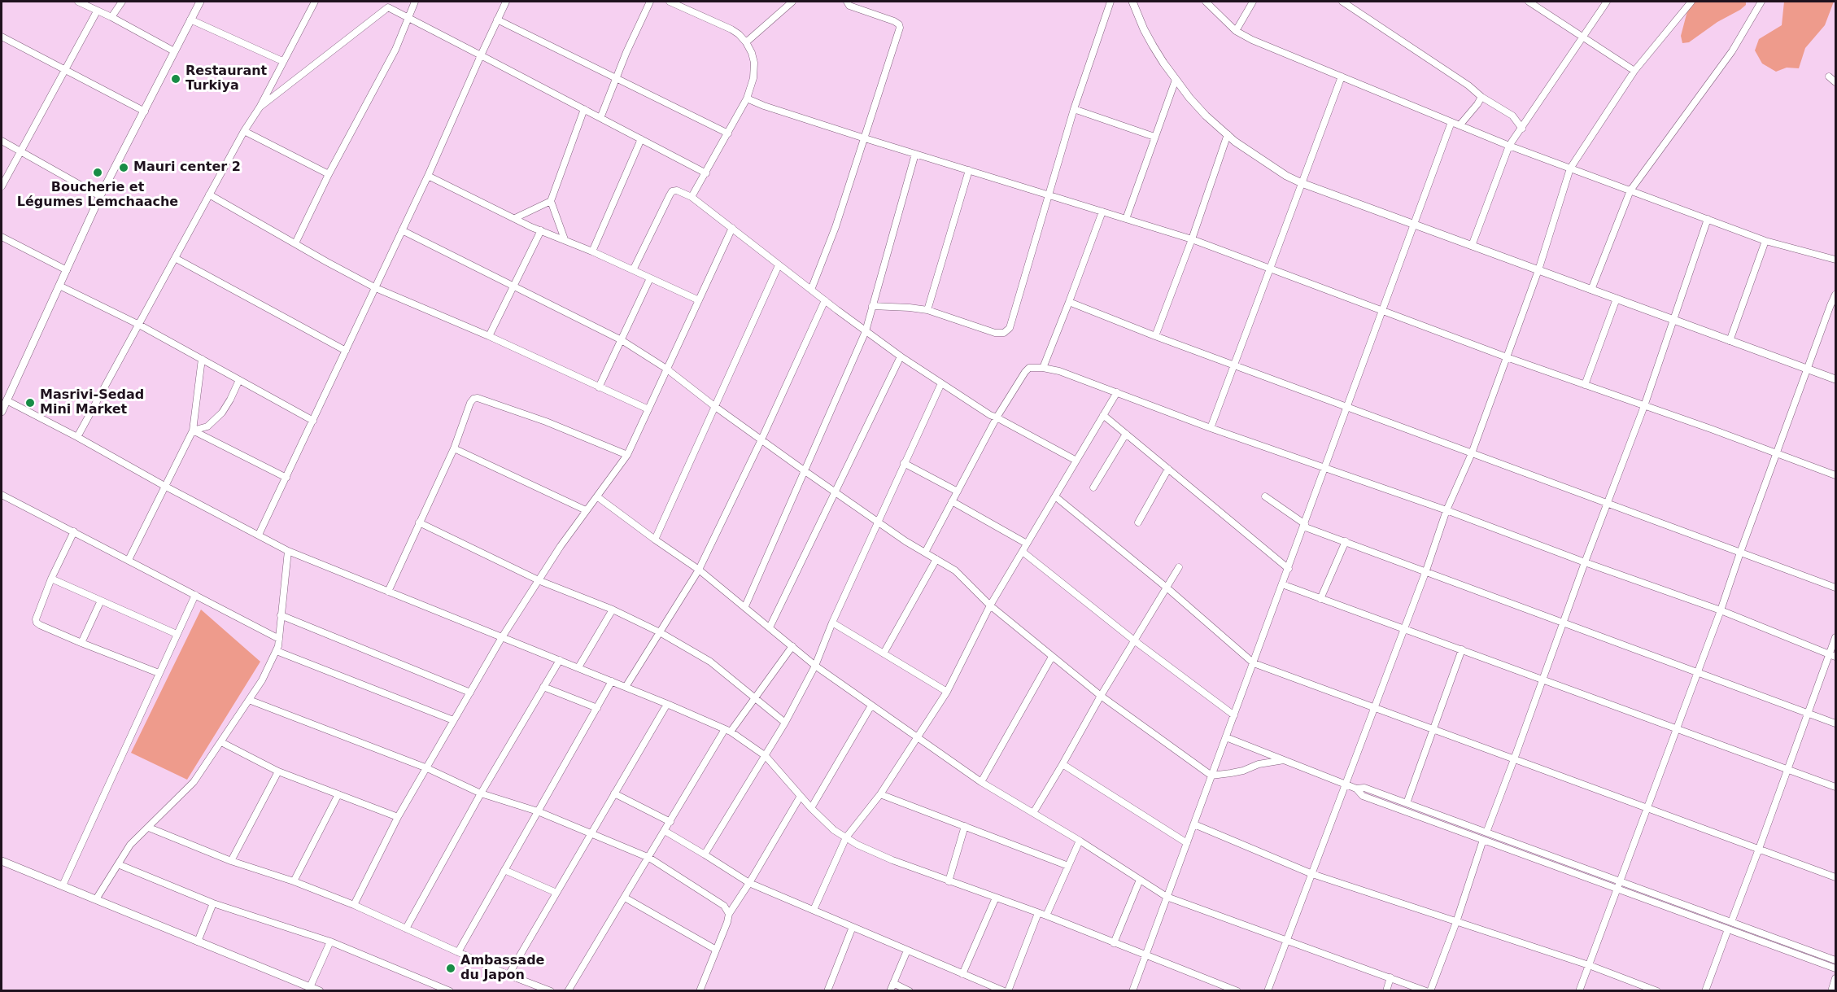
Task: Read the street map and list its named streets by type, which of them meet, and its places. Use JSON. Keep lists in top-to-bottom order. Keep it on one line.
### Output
{"places":["Restaurant Turkiya","Mauri center 2","Boucherie et Légumes Lemchaache","Masrivi-Sedad Mini Market","Ambassade du Japon"]}
